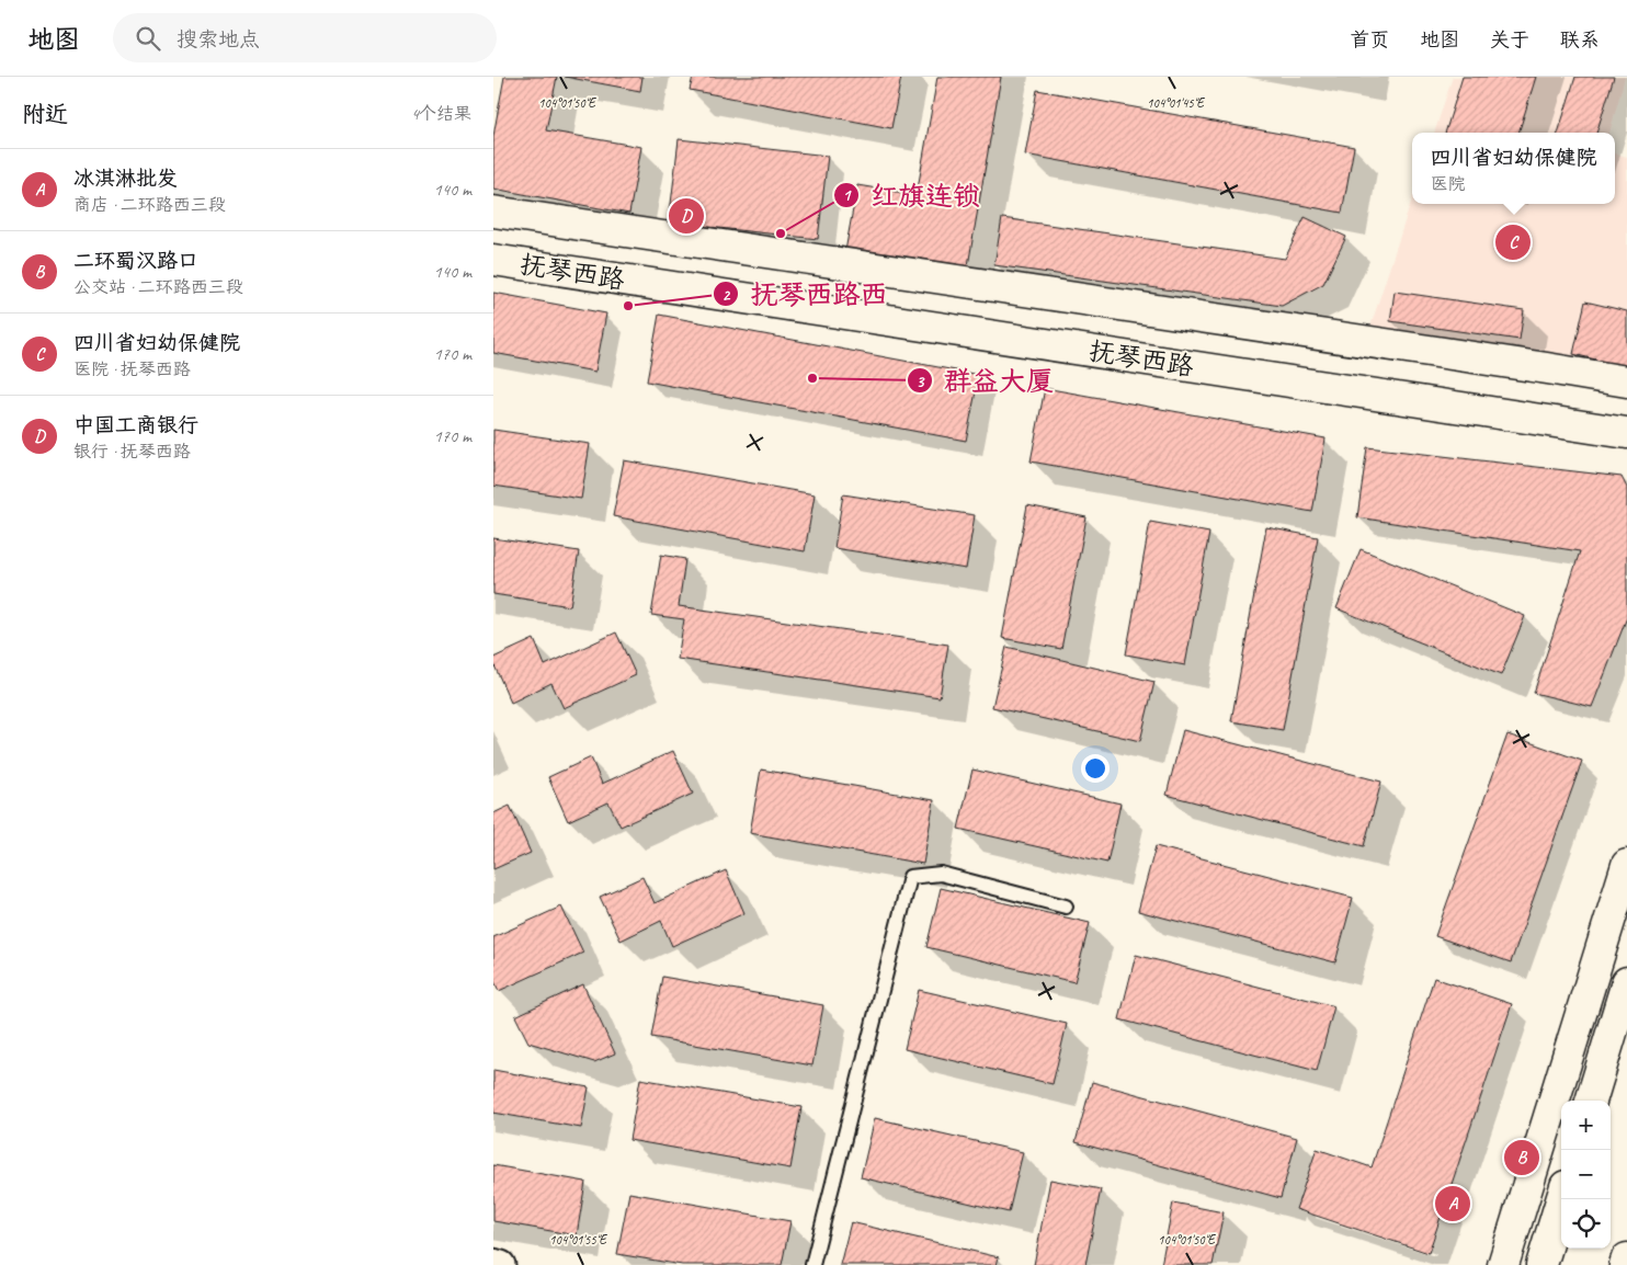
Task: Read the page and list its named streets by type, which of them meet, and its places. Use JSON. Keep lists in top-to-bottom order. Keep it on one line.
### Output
{"streets":{"main road":["抚琴西路"]},"places":["红旗连锁","抚琴西路西","群益大厦"],"page":{"header":"地图","search":"搜索地点","nav":["首页","地图","关于","联系"],"heading":["附近","4个结果"],"popup":["四川省妇幼保健院","医院"],"list":[{"mark":"A","name":"冰淇淋批发","note":"商店 · 二环路西三段","value":"140 m"},{"mark":"B","name":"二环蜀汉路口","note":"公交站 · 二环路西三段","value":"140 m"},{"mark":"C","name":"四川省妇幼保健院","note":"医院 · 抚琴西路","value":"170 m"},{"mark":"D","name":"中国工商银行","note":"银行 · 抚琴西路","value":"170 m"}],"pins":["D","C","B","A"],"map_buttons":["+","−"]},"coordinates":["104°01'50\"E","104°01'45\"E","104°01'55\"E"]}
